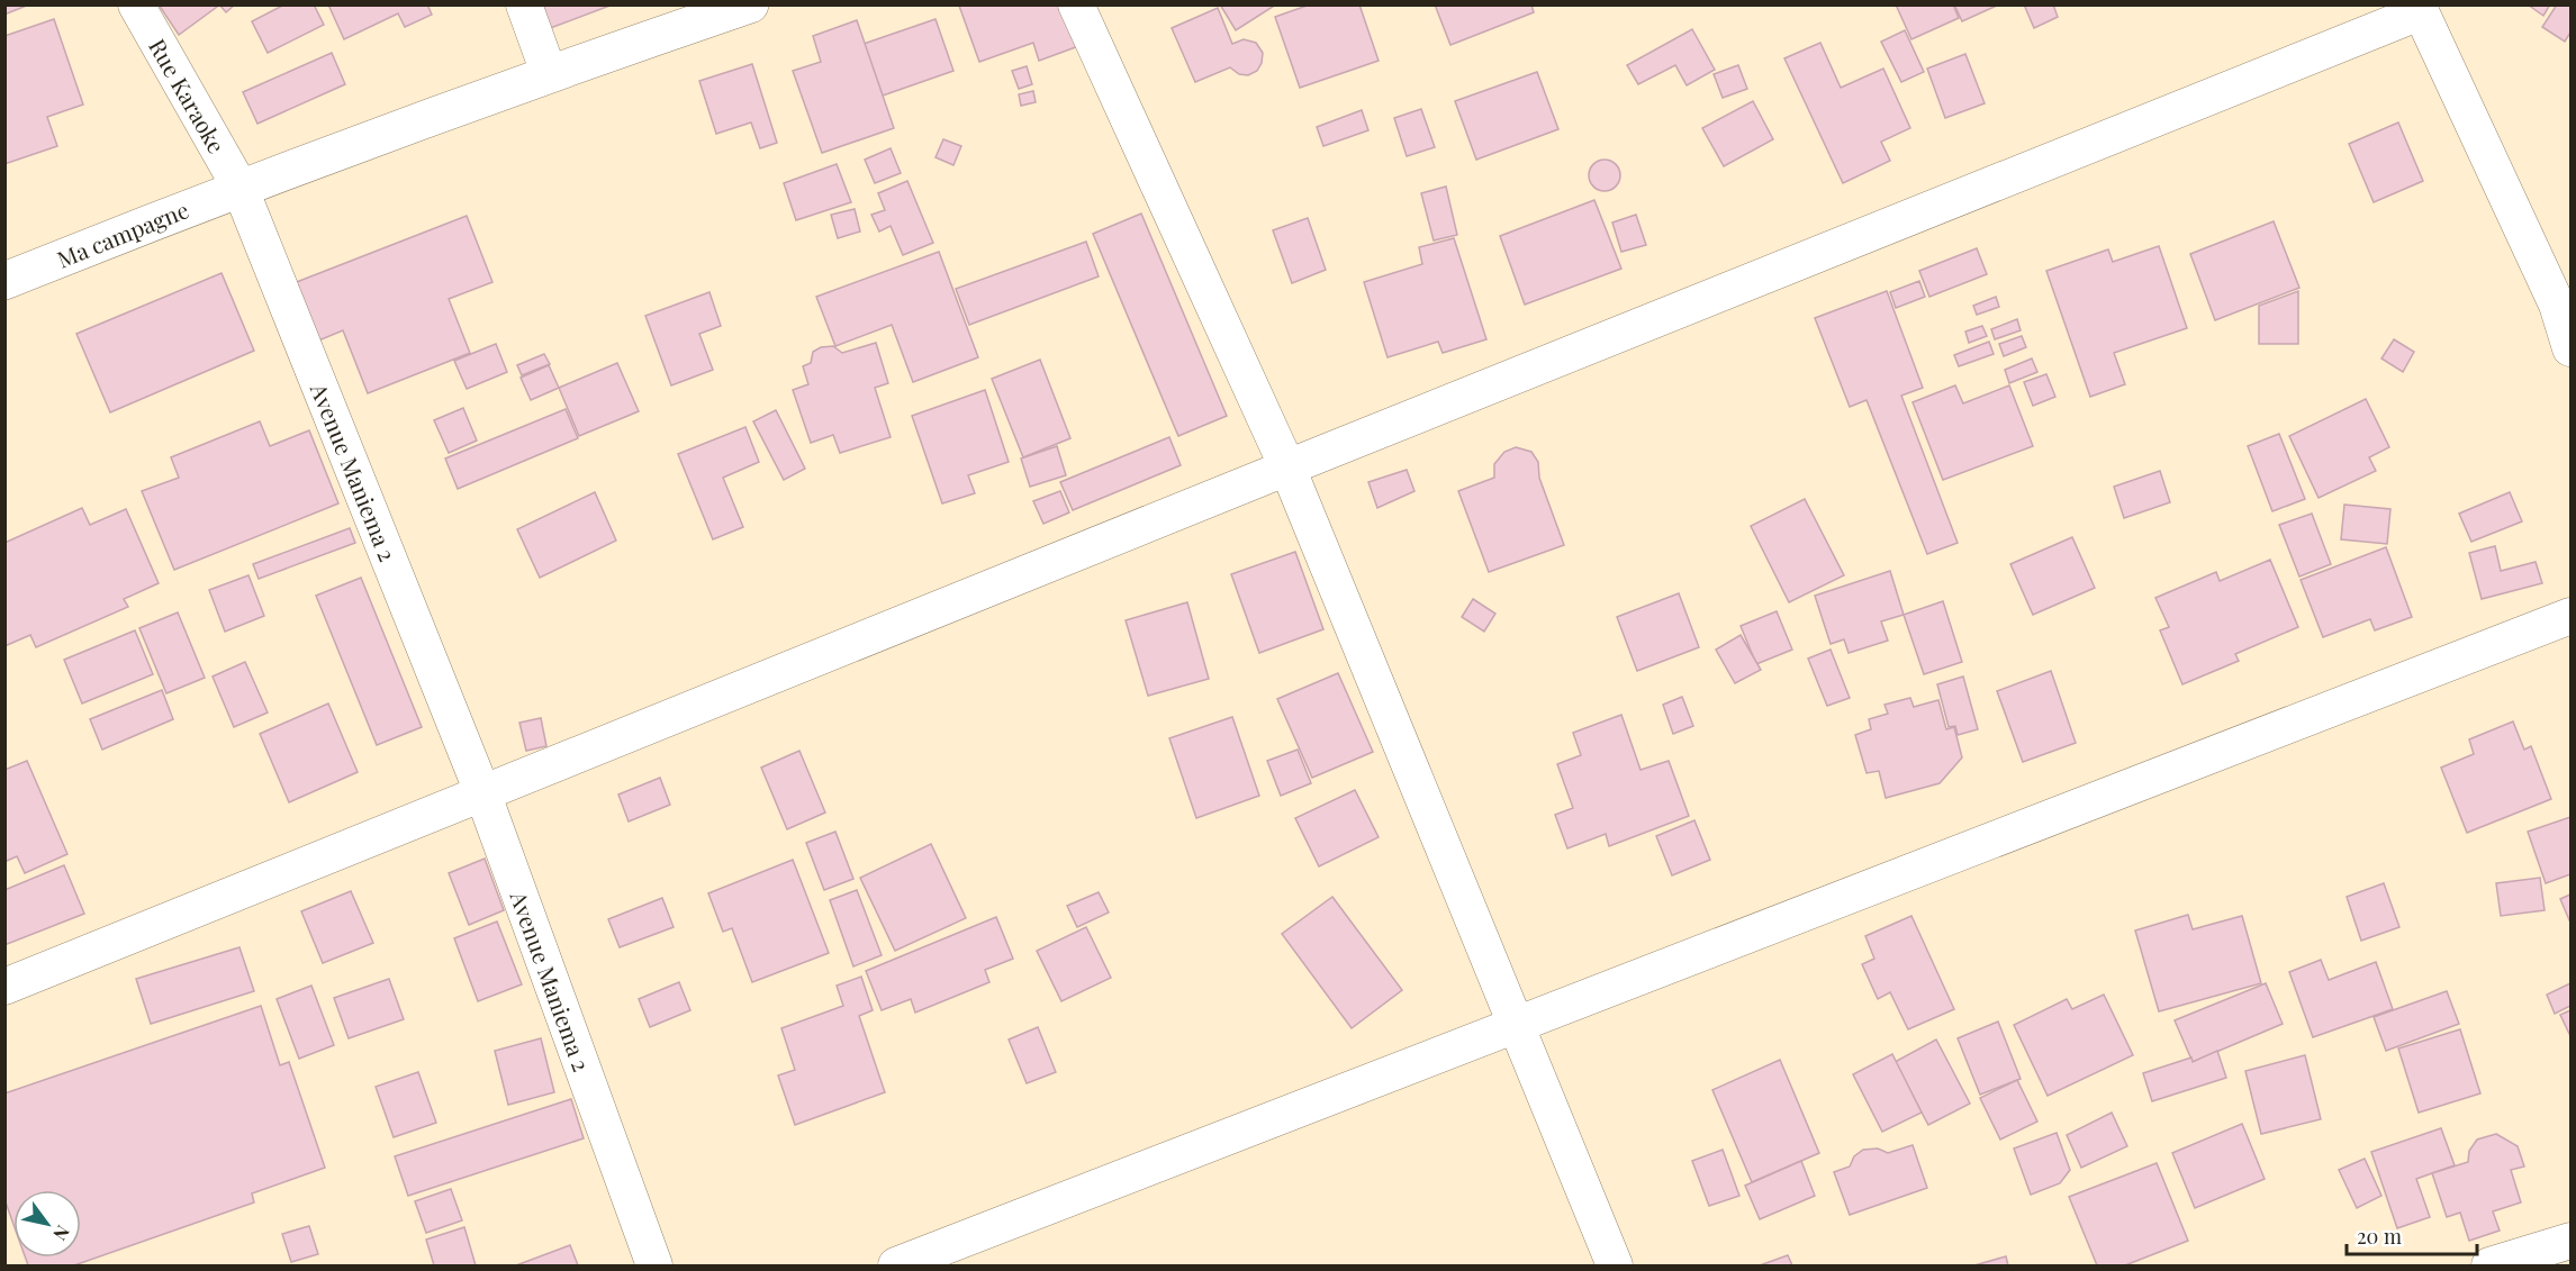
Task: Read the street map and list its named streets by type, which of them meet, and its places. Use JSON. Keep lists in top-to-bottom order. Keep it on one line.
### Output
{"streets":{"street":["Rue Karaoke","Ma campagne","Avenue Maniema 2"]},"crossings":[["Rue Karaoke","Ma campagne"],["Rue Karaoke","Avenue Maniema 2"],["Ma campagne","Avenue Maniema 2"]],"scale_bar":"20 m","north":"bottom right"}
